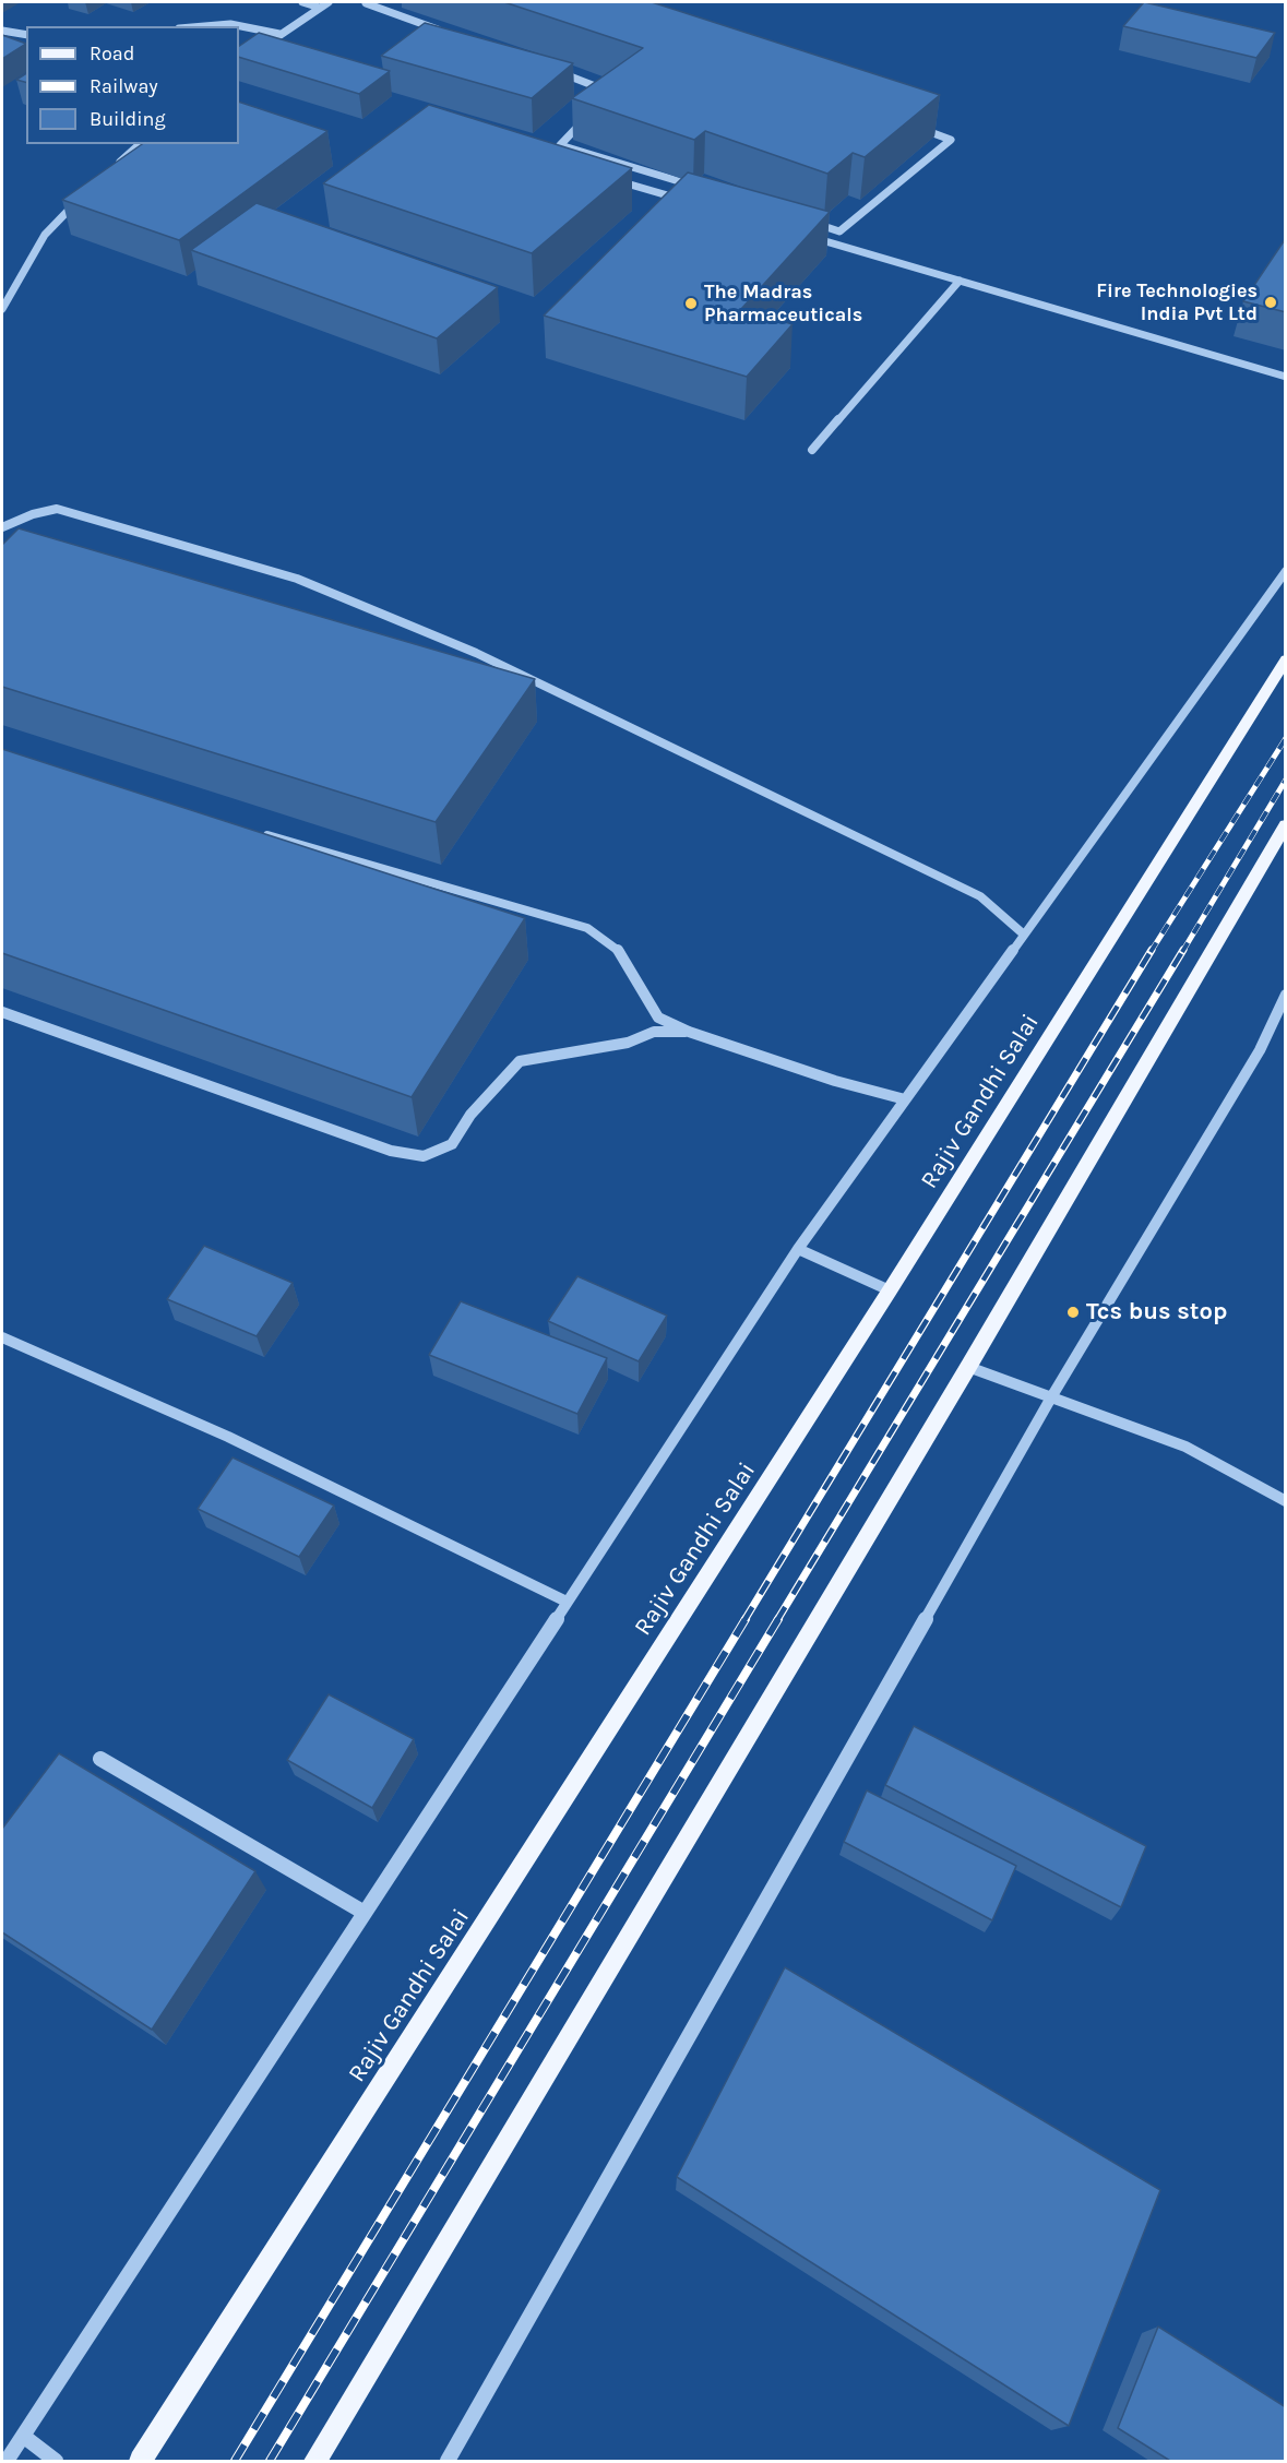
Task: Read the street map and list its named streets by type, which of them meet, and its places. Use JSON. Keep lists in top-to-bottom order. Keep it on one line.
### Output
{"streets":{"main road":["Rajiv Gandhi Salai"]},"places":["Fire Technologies India Pvt Ltd","The Madras Pharmaceuticals","Tcs bus stop"],"legend":["Road","Railway","Building"]}
